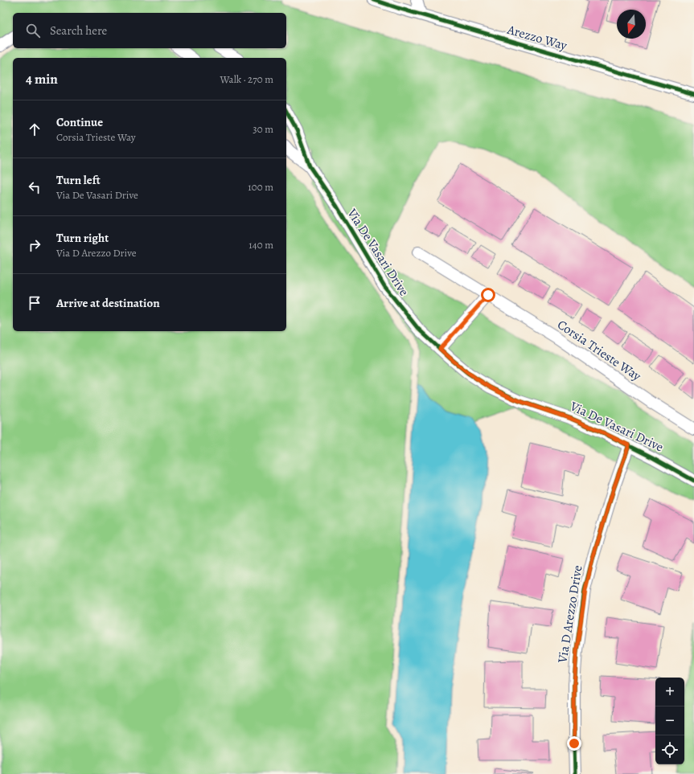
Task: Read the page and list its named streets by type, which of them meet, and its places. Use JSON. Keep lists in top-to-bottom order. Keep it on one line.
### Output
{"streets":{"street":["Arezzo Way","Via De Vasari Drive","Corsia Trieste Way","Via D Arezzo Drive"]},"crossings":[["Via De Vasari Drive","Via D Arezzo Drive"]],"north":"bottom","page":{"search":"Search here","heading":["4 min","Walk · 270 m"],"list":[["Continue","Corsia Trieste Way","30 m"],["Turn left","Via De Vasari Drive","100 m"],["Turn right","Via D Arezzo Drive","140 m"],"Arrive at destination"],"map_buttons":["+","−"]}}
